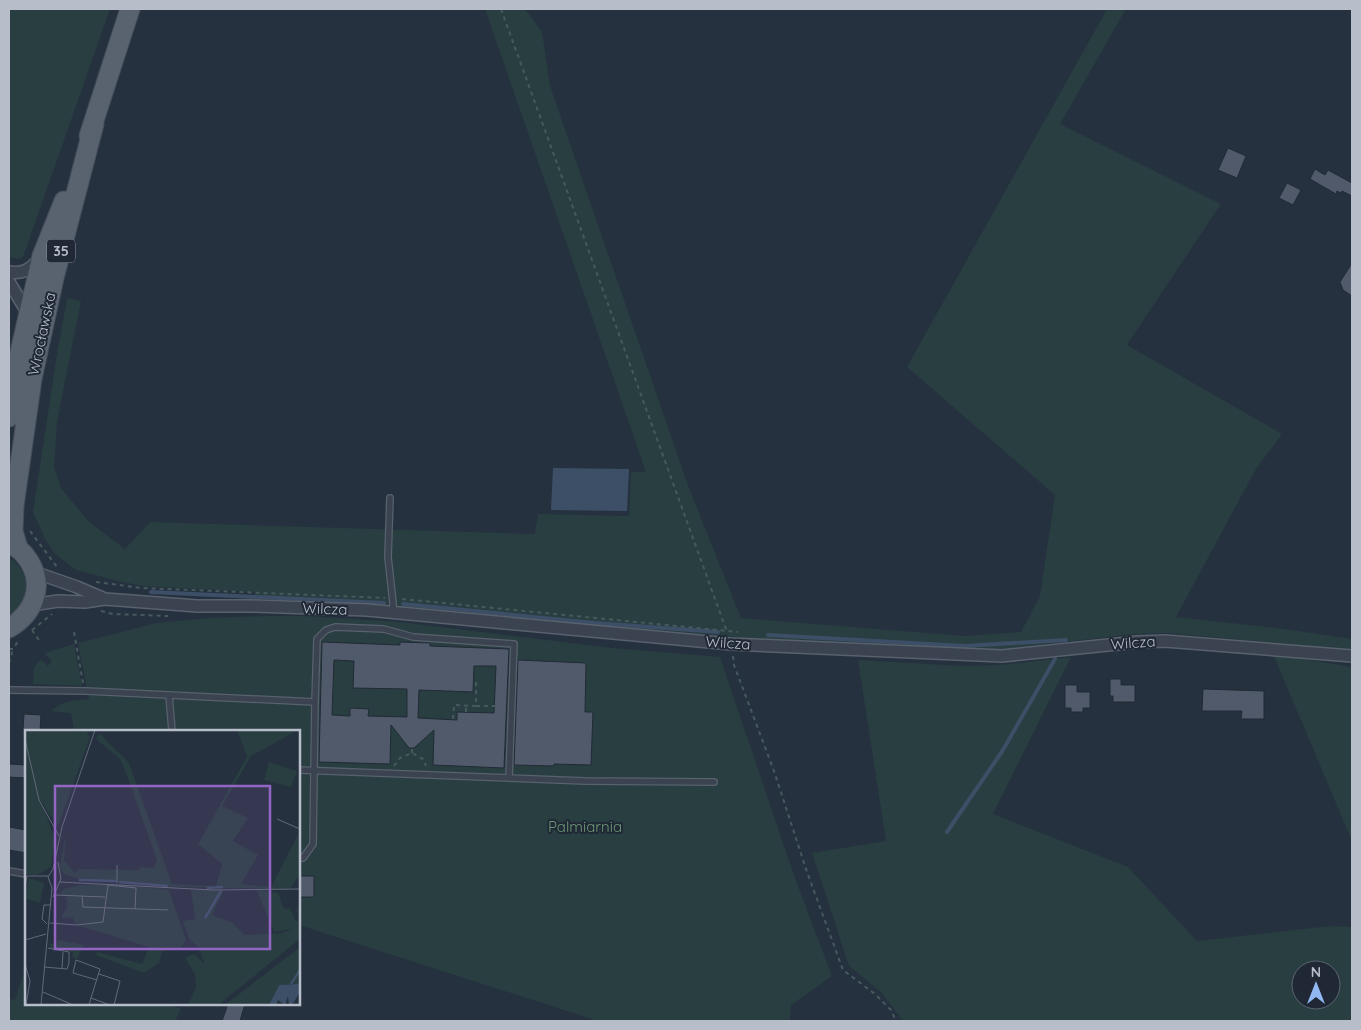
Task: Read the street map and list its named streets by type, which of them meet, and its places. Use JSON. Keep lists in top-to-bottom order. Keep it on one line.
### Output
{"streets":{"main road":["35","Wrocławska"],"street":["Wilcza"]},"crossings":[["35","Wrocławska"],["35","Wilcza"]],"parks":["Palmiarnia"],"north":"top"}
